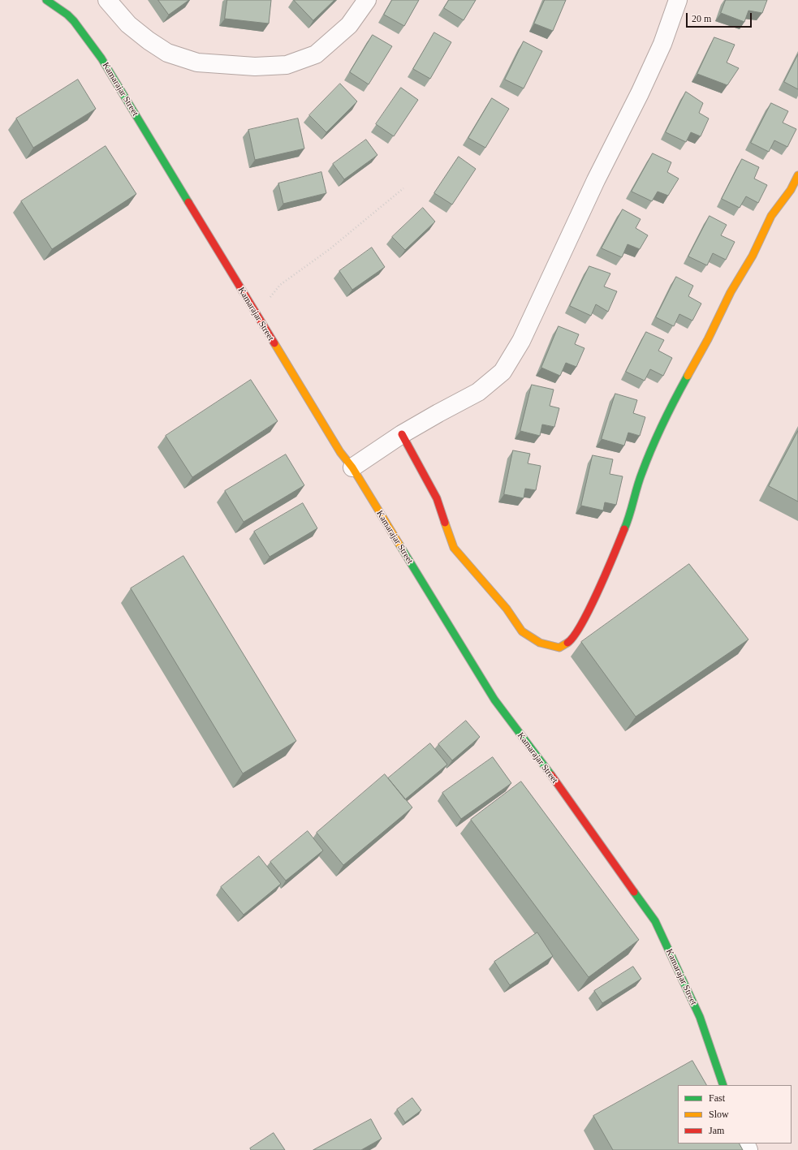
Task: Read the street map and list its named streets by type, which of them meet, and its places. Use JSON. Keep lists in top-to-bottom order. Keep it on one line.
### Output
{"streets":{"street":["Kamarajar Street"]},"legend":["Fast","Slow","Jam"],"scale_bar":"20 m"}
